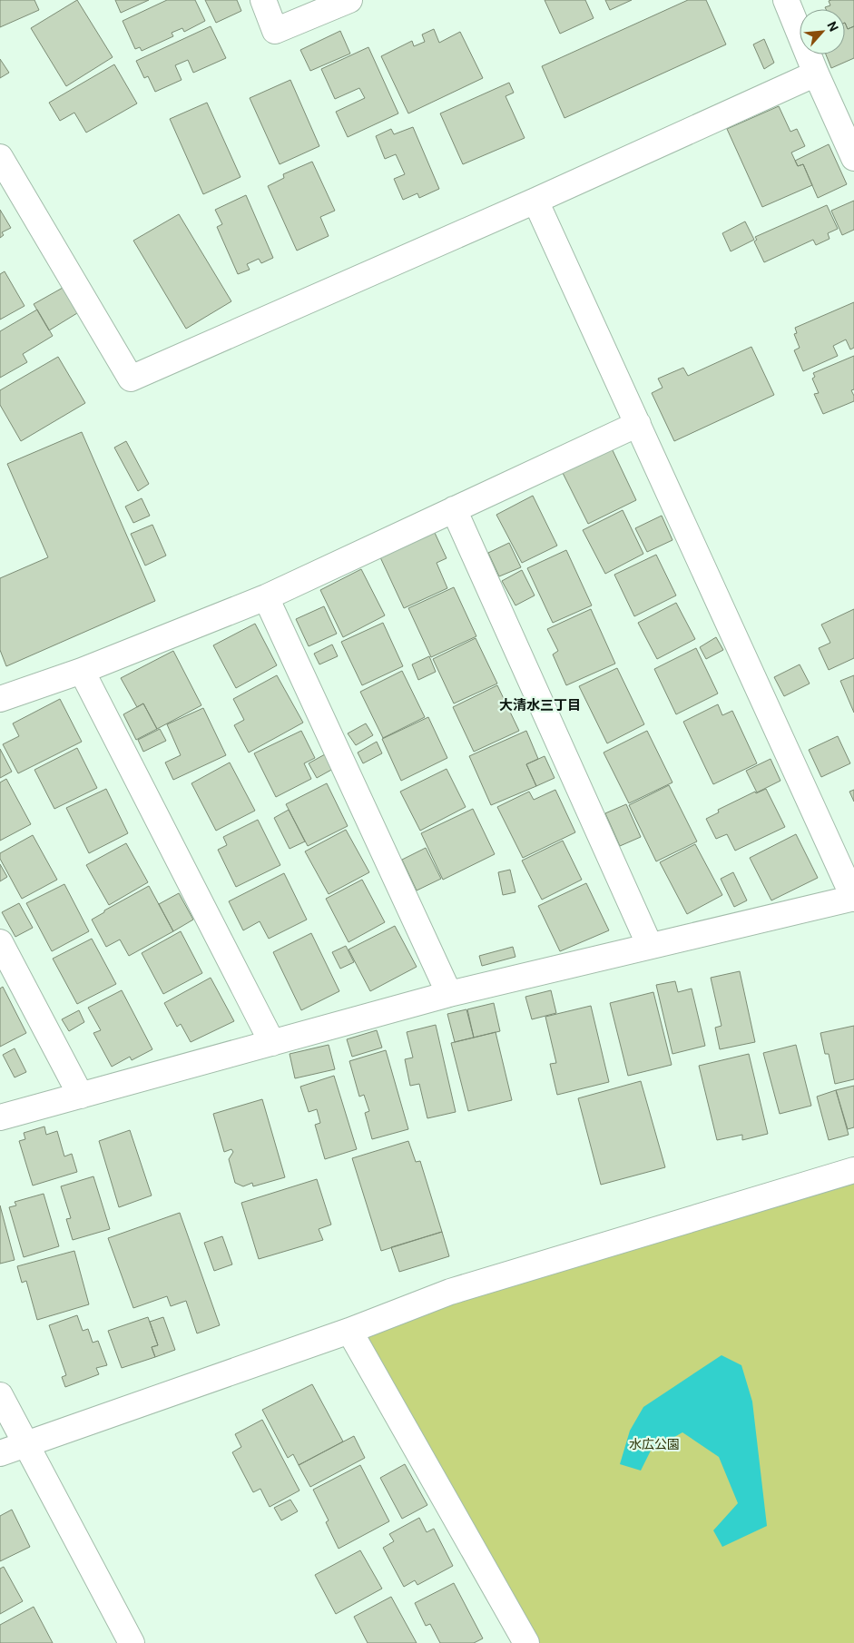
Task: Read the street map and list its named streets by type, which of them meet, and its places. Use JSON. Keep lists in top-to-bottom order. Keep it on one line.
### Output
{"districts":["大清水三丁目"],"parks":["水広公園"],"north":"top right"}
